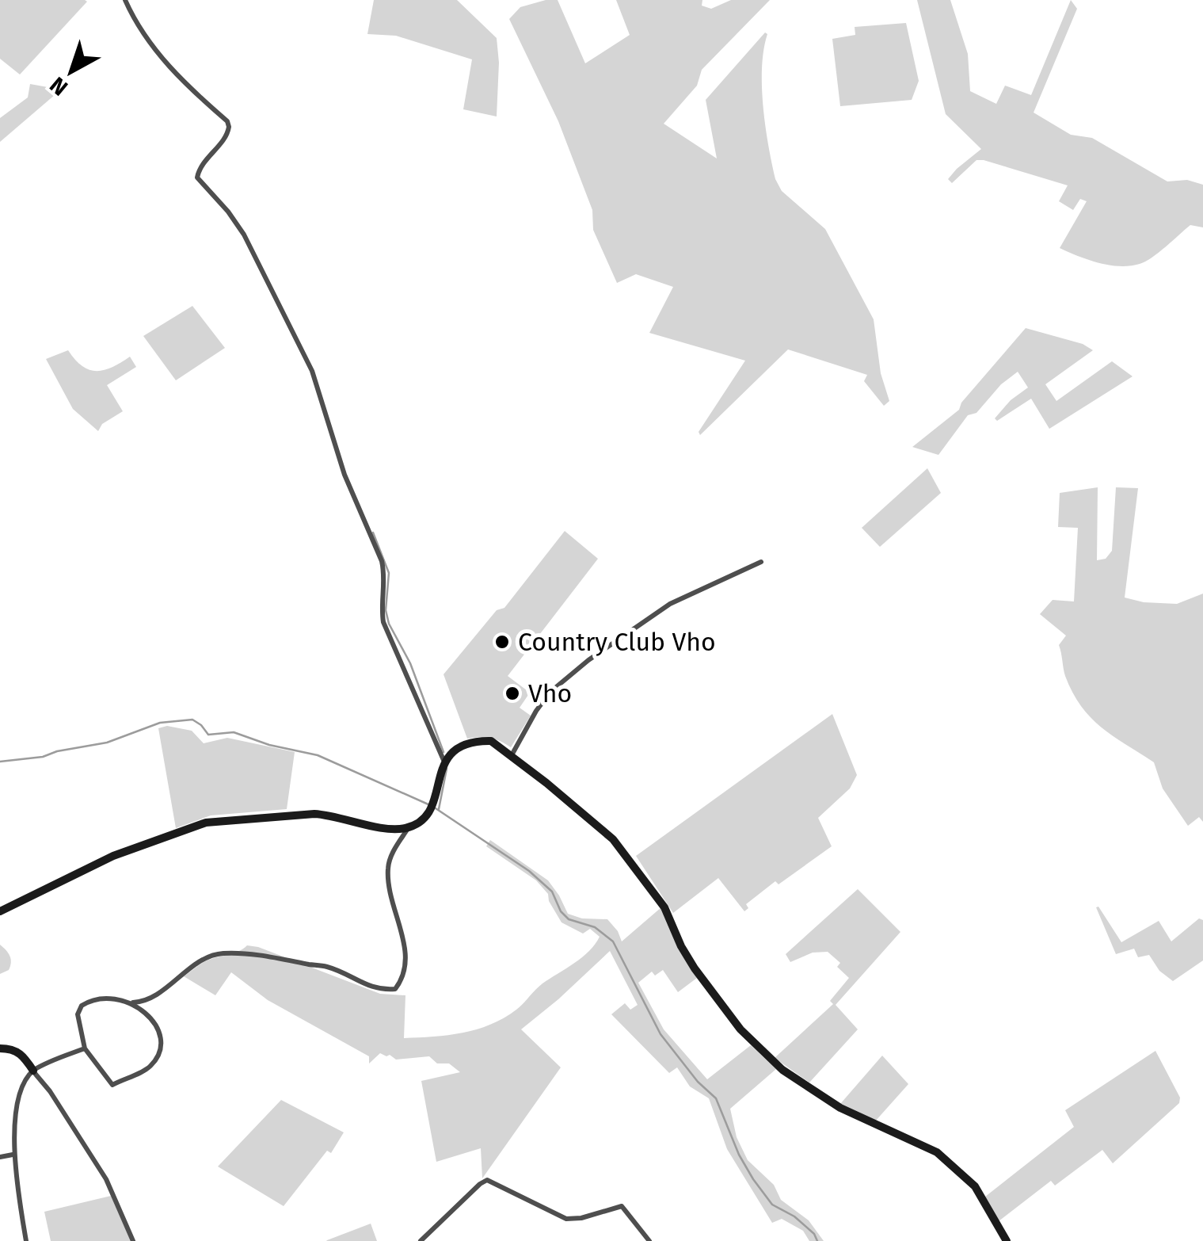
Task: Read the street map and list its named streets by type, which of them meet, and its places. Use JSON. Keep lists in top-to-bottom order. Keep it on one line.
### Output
{"places":["Country Club Vho","Vho"],"north":"bottom left"}
